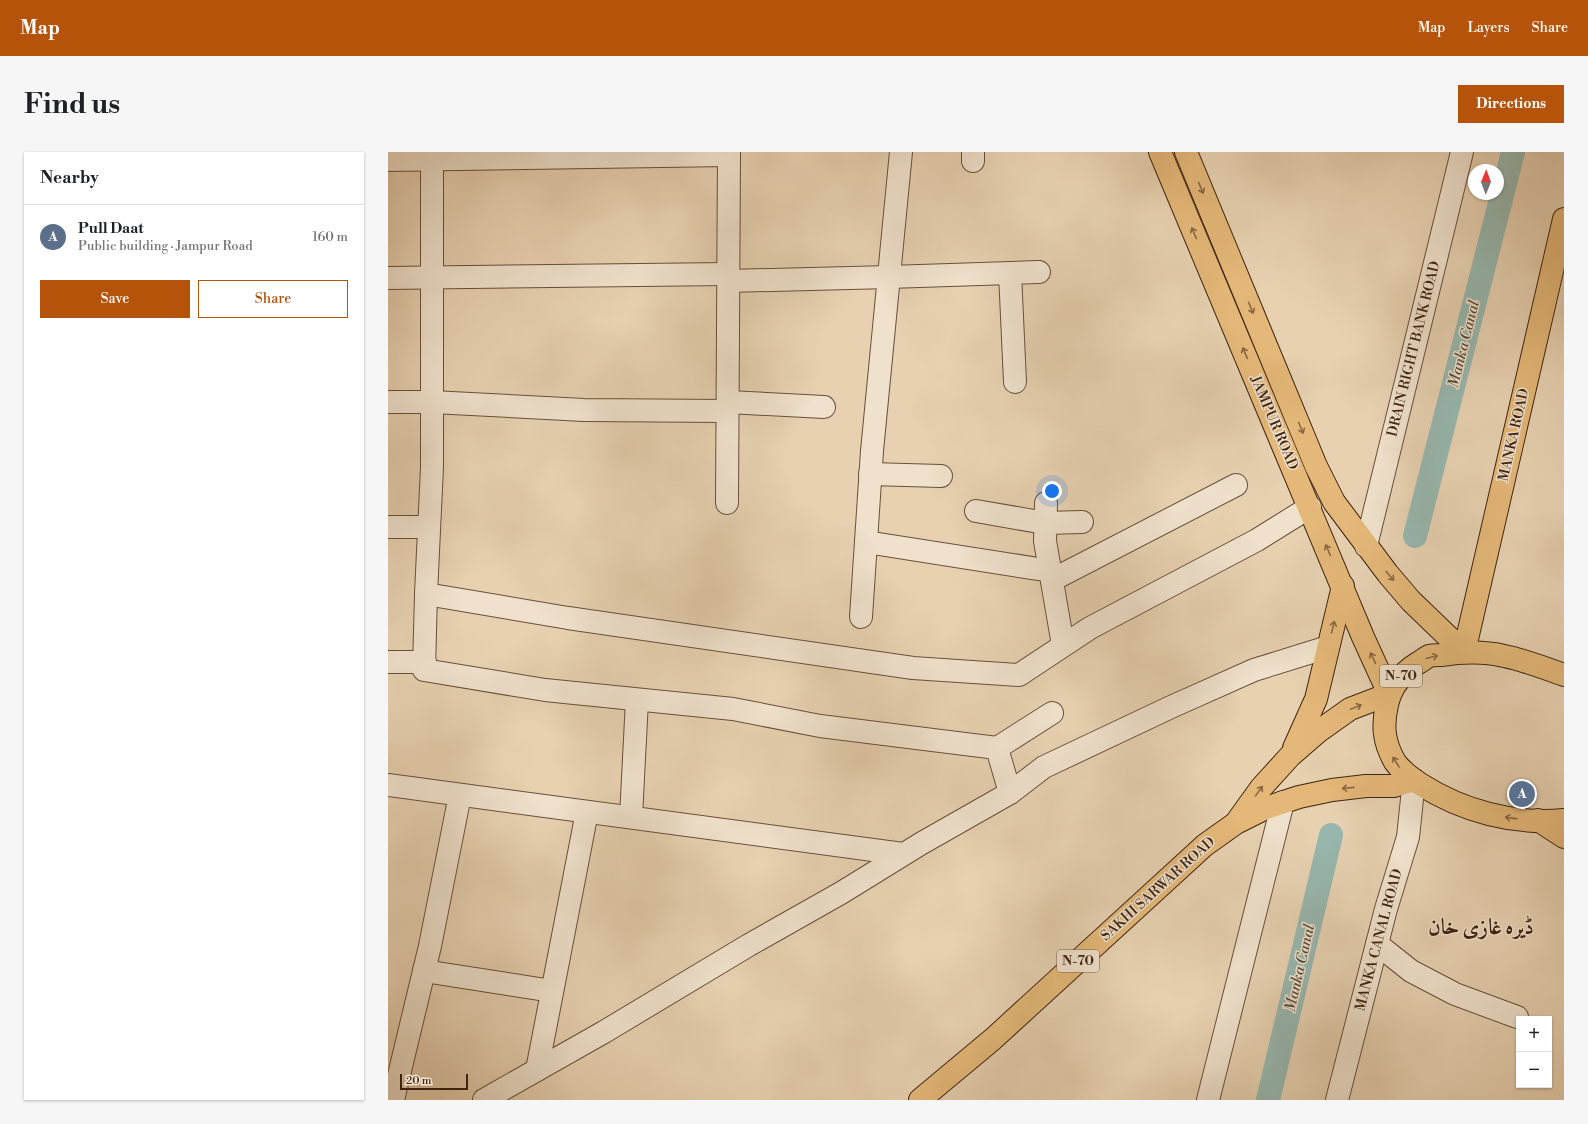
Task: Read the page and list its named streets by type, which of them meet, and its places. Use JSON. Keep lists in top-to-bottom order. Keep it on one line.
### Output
{"streets":{"main road":["JAMPUR ROAD","MANKA ROAD","N-70","SAKHI SARWAR ROAD"],"street":["DRAIN RIGHT BANK ROAD","MANKA CANAL ROAD"]},"crossings":[["DRAIN RIGHT BANK ROAD","JAMPUR ROAD"],["JAMPUR ROAD","MANKA ROAD"],["JAMPUR ROAD","N-70"],["JAMPUR ROAD","SAKHI SARWAR ROAD"],["MANKA ROAD","N-70"],["N-70","SAKHI SARWAR ROAD"],["N-70","MANKA CANAL ROAD"],["SAKHI SARWAR ROAD","MANKA CANAL ROAD"]],"districts":["ڈیرہ غازی خان"],"water":["Manka Canal"],"scale_bar":"20 m","north":"top","page":{"header":"Map","nav":["Map","Layers","Share"],"buttons":["Directions",["Save","Share"]],"title":"Find us","heading":"Nearby","list":[{"mark":"A","name":"Pull Daat","note":"Public building · Jampur Road","value":"160 m"}],"pins":"A","map_buttons":["+","−"],"scale":"20 m"}}
